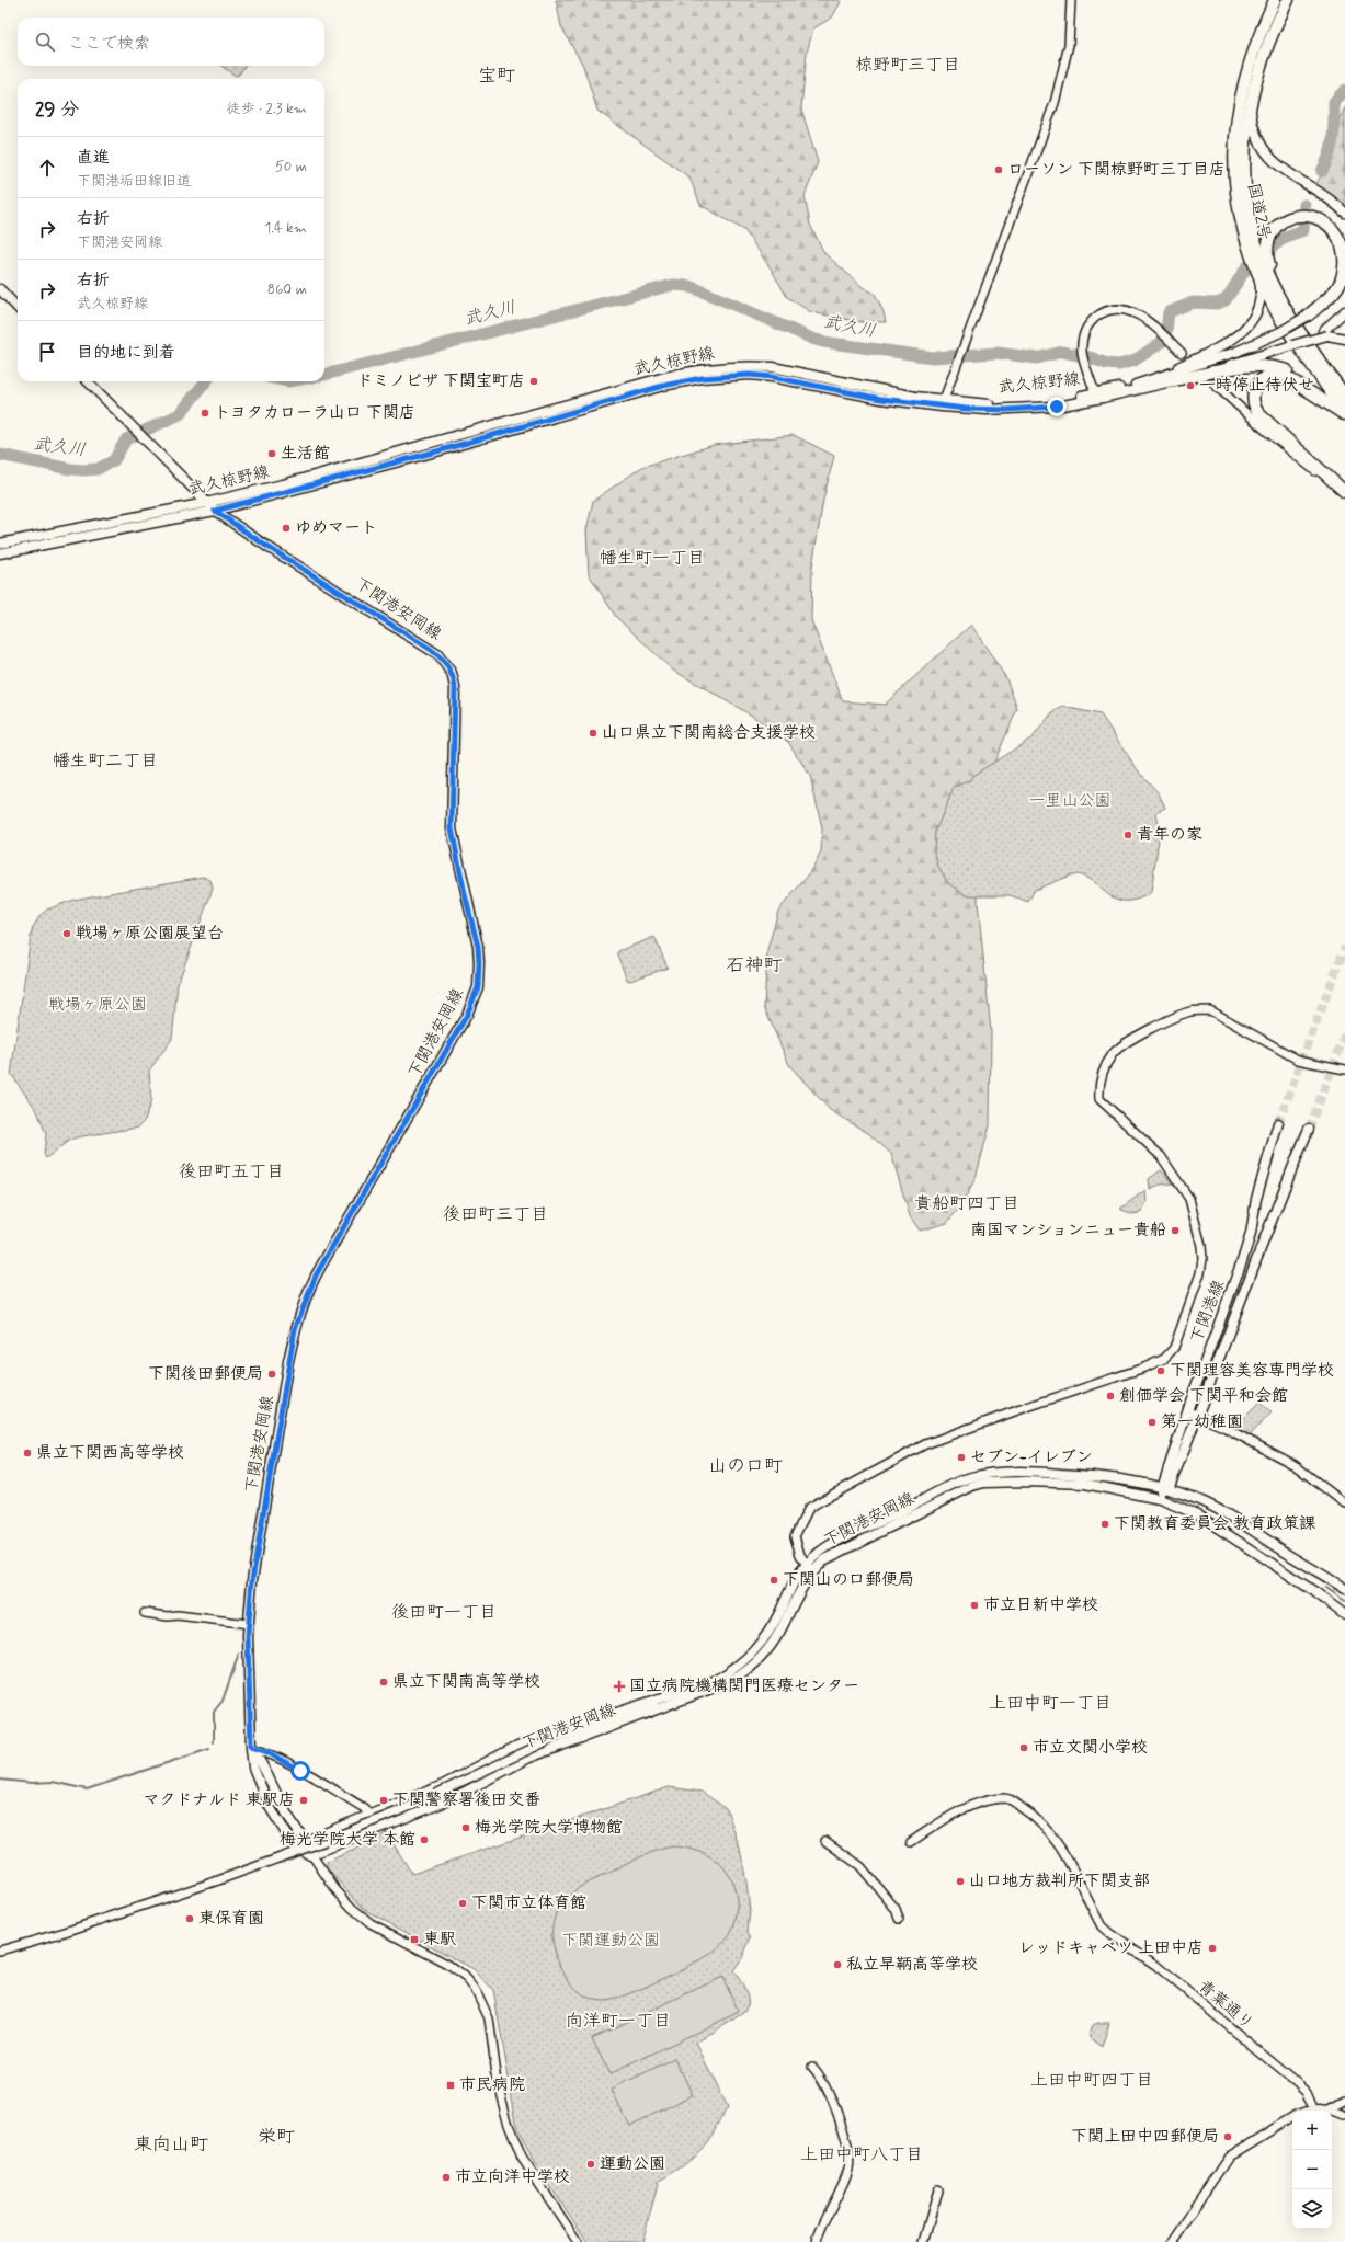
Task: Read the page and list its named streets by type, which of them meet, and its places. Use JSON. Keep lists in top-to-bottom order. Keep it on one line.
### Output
{"streets":{"highway":["国道2号"],"main road":["武久椋野線","下関港安岡線","下関港線"],"street":["青葉通り"]},"crossings":[["武久椋野線","下関港安岡線"],["下関港安岡線","下関港線"]],"districts":["椋野町三丁目","宝町","幡生町一丁目","幡生町二丁目","石神町","後田町五丁目","貴船町四丁目","後田町三丁目","山の口町","後田町一丁目","上田中町一丁目","向洋町一丁目","上田中町四丁目","栄町","東向山町","上田中町八丁目"],"water":["武久川"],"parks":["一里山公園","戦場ヶ原公園","下関運動公園"],"places":{"other":["ローソン 下関椋野町三丁目店","ドミノピザ 下関宝町店","一時停止待伏せ","トヨタカローラ山口 下関店","生活館","ゆめマート","山口県立下関南総合支援学校","青年の家","戦場ヶ原公園展望台","南国マンションニュー貴船","下関理容美容専門学校","下関後田郵便局","創価学会 下関平和会館","第一幼稚園","県立下関西高等学校","セブン-イレブン","下関教育委員会 教育政策課","下関山の口郵便局","市立日新中学校","県立下関南高等学校","市立文関小学校","マクドナルド 東駅店","下関警察署後田交番","梅光学院大学博物館","梅光学院大学 本館","山口地方裁判所下関支部","下関市立体育館","東保育園","レッドキャベツ 上田中店","私立早鞆高等学校","下関上田中四郵便局","運動公園","市立向洋中学校"],"health":["国立病院機構関門医療センター"],"transit":["東駅","市民病院"]},"page":{"search":"ここで検索","heading":["29 分","徒歩 · 2.3 km"],"list":[["直進","下関港垢田線旧道","50 m"],["右折","下関港安岡線","1.4 km"],["右折","武久椋野線","860 m"],"目的地に到着"],"map_buttons":["+","−"]}}
